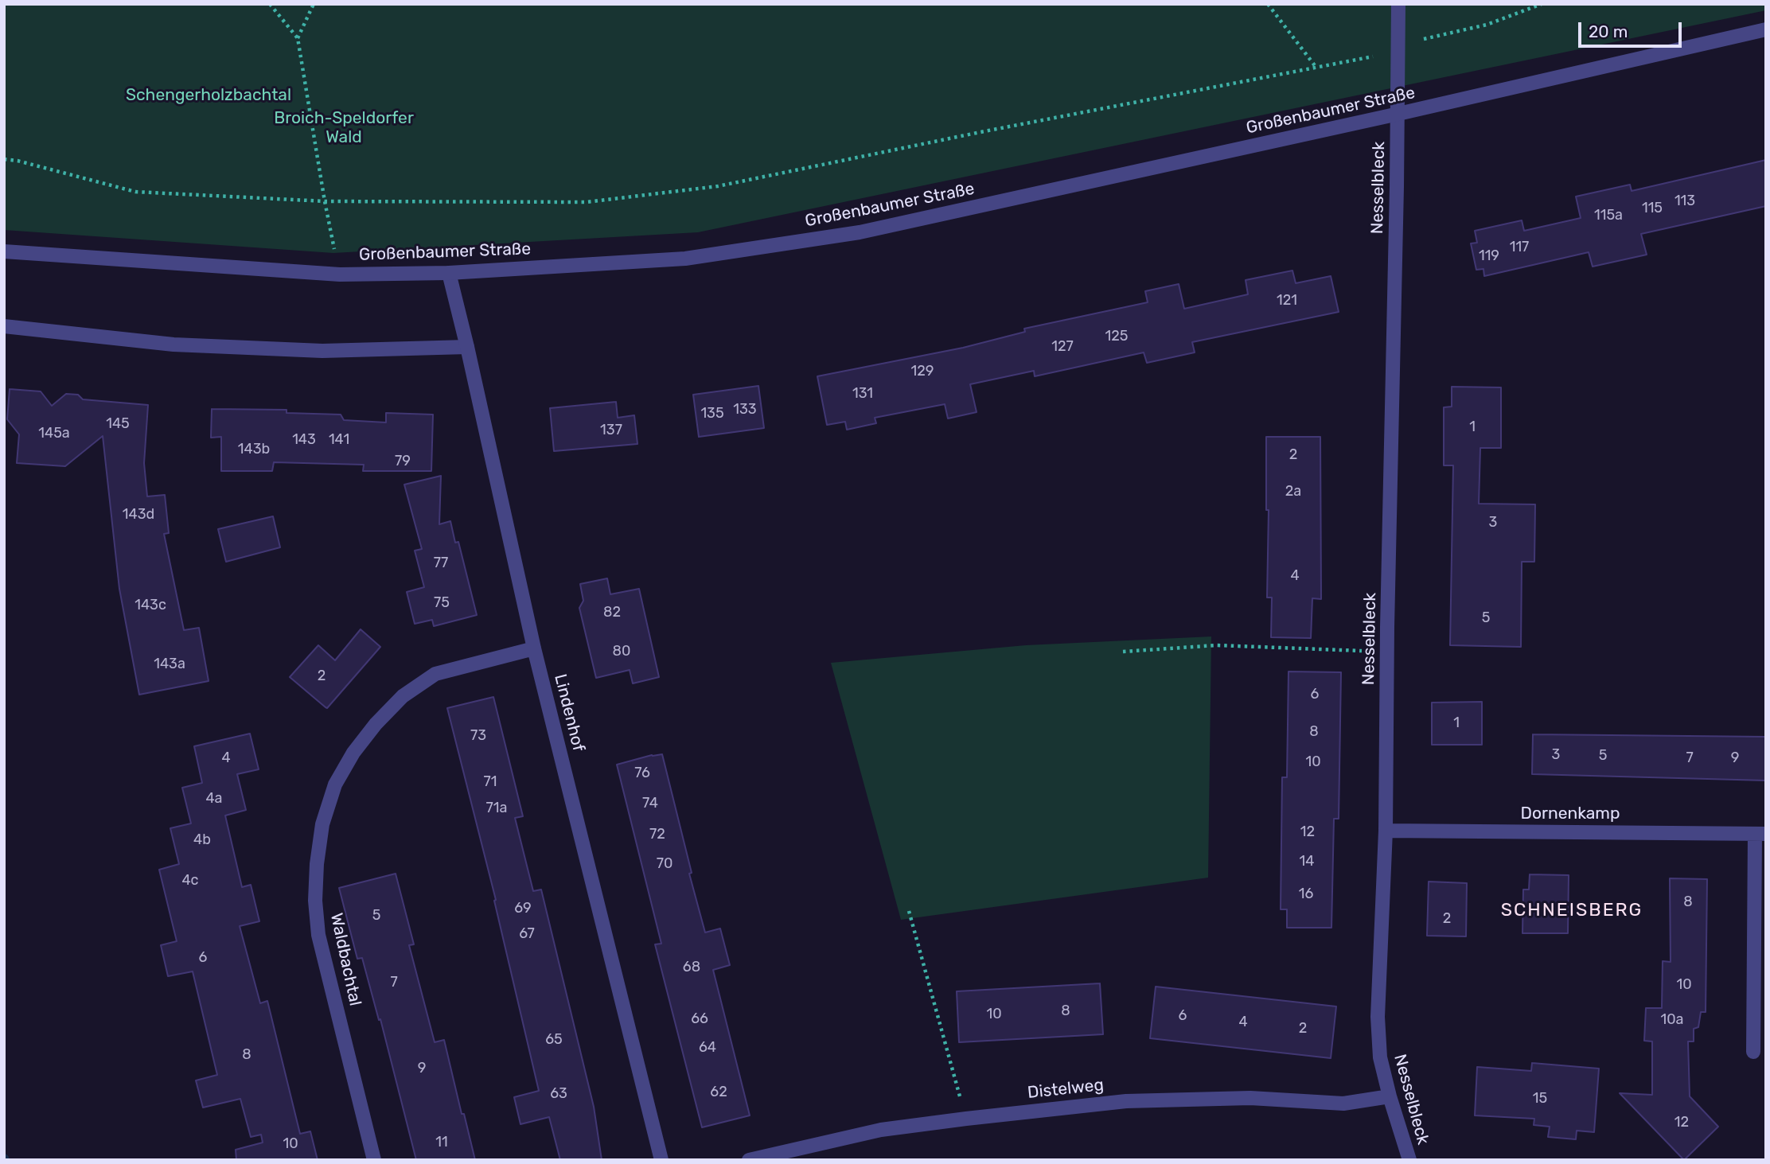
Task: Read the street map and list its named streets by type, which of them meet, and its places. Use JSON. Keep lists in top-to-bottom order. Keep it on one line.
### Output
{"streets":{"street":["Großenbaumer Straße","Nesselbleck","Lindenhof","Dornenkamp","Waldbachtal","Distelweg"]},"crossings":[["Großenbaumer Straße","Nesselbleck"],["Großenbaumer Straße","Lindenhof"],["Nesselbleck","Dornenkamp"],["Nesselbleck","Distelweg"],["Lindenhof","Waldbachtal"]],"districts":["SCHNEISBERG"],"parks":["Schengerholzbachtal","Broich-Speldorfer Wald"],"house_numbers":["113","115","115a","117","119","121","125","127","129","131","133","135","145","1","137","145a","143","141","143b","2","79","2a","143d","3","77","4","75","143c","82","5","80","143a","2","6","1","8","73","3","5","4","7","9","10","76","71","4a","74","71a","12","72","4b","14","70","4c","16","8","69","5","2","67","6","68","7","10","8","10","6","66","10a","4","2","65","64","8","9","62","63","15","12","11","10"],"scale_bar":"20 m"}
